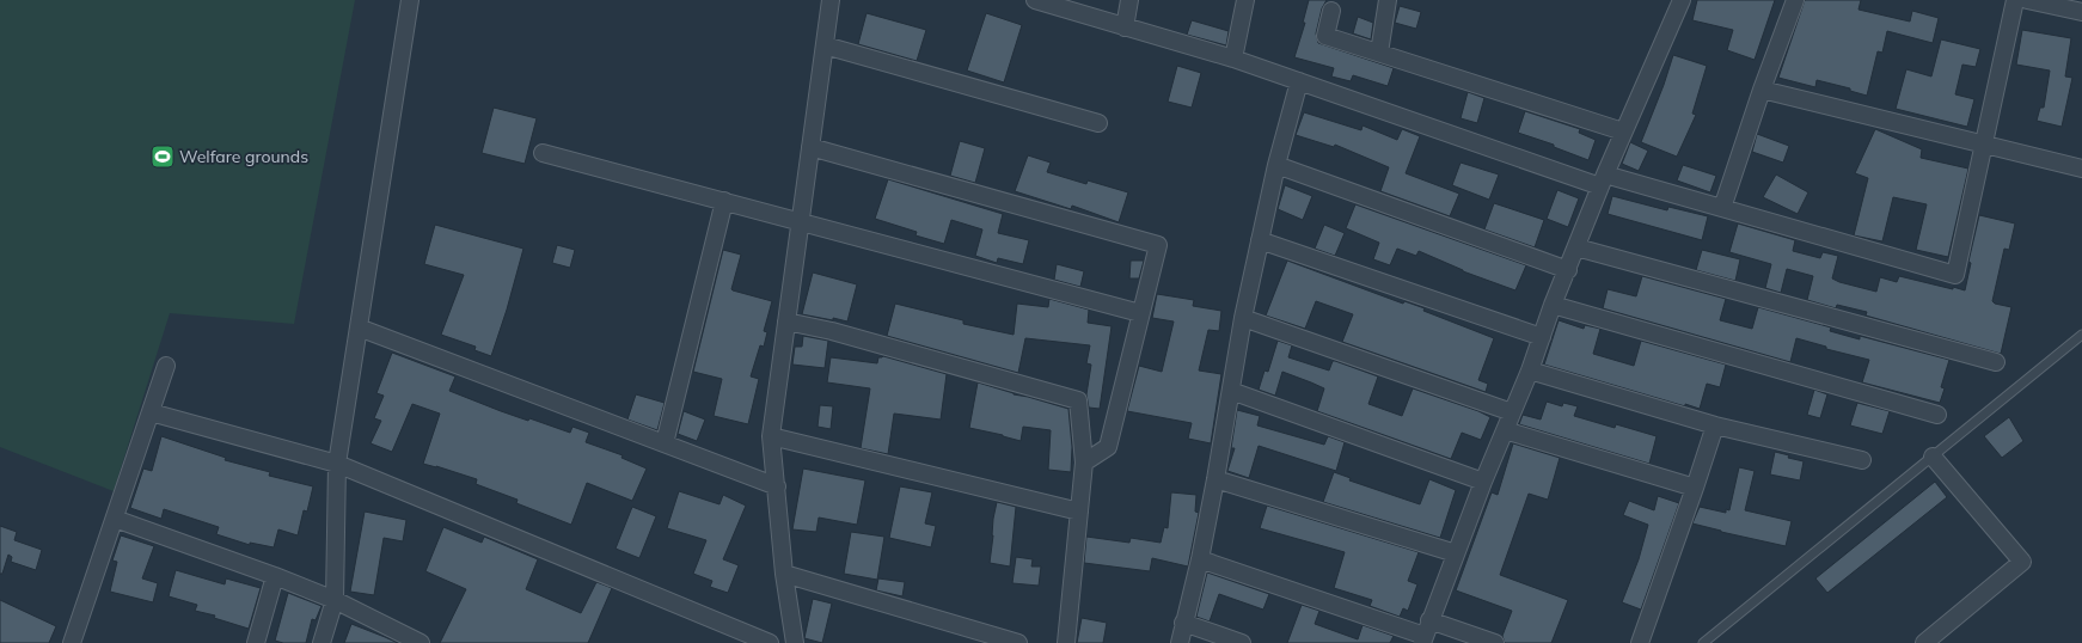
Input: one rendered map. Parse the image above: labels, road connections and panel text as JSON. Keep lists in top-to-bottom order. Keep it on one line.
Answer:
{"places":{"sports":["Welfare grounds"]}}
